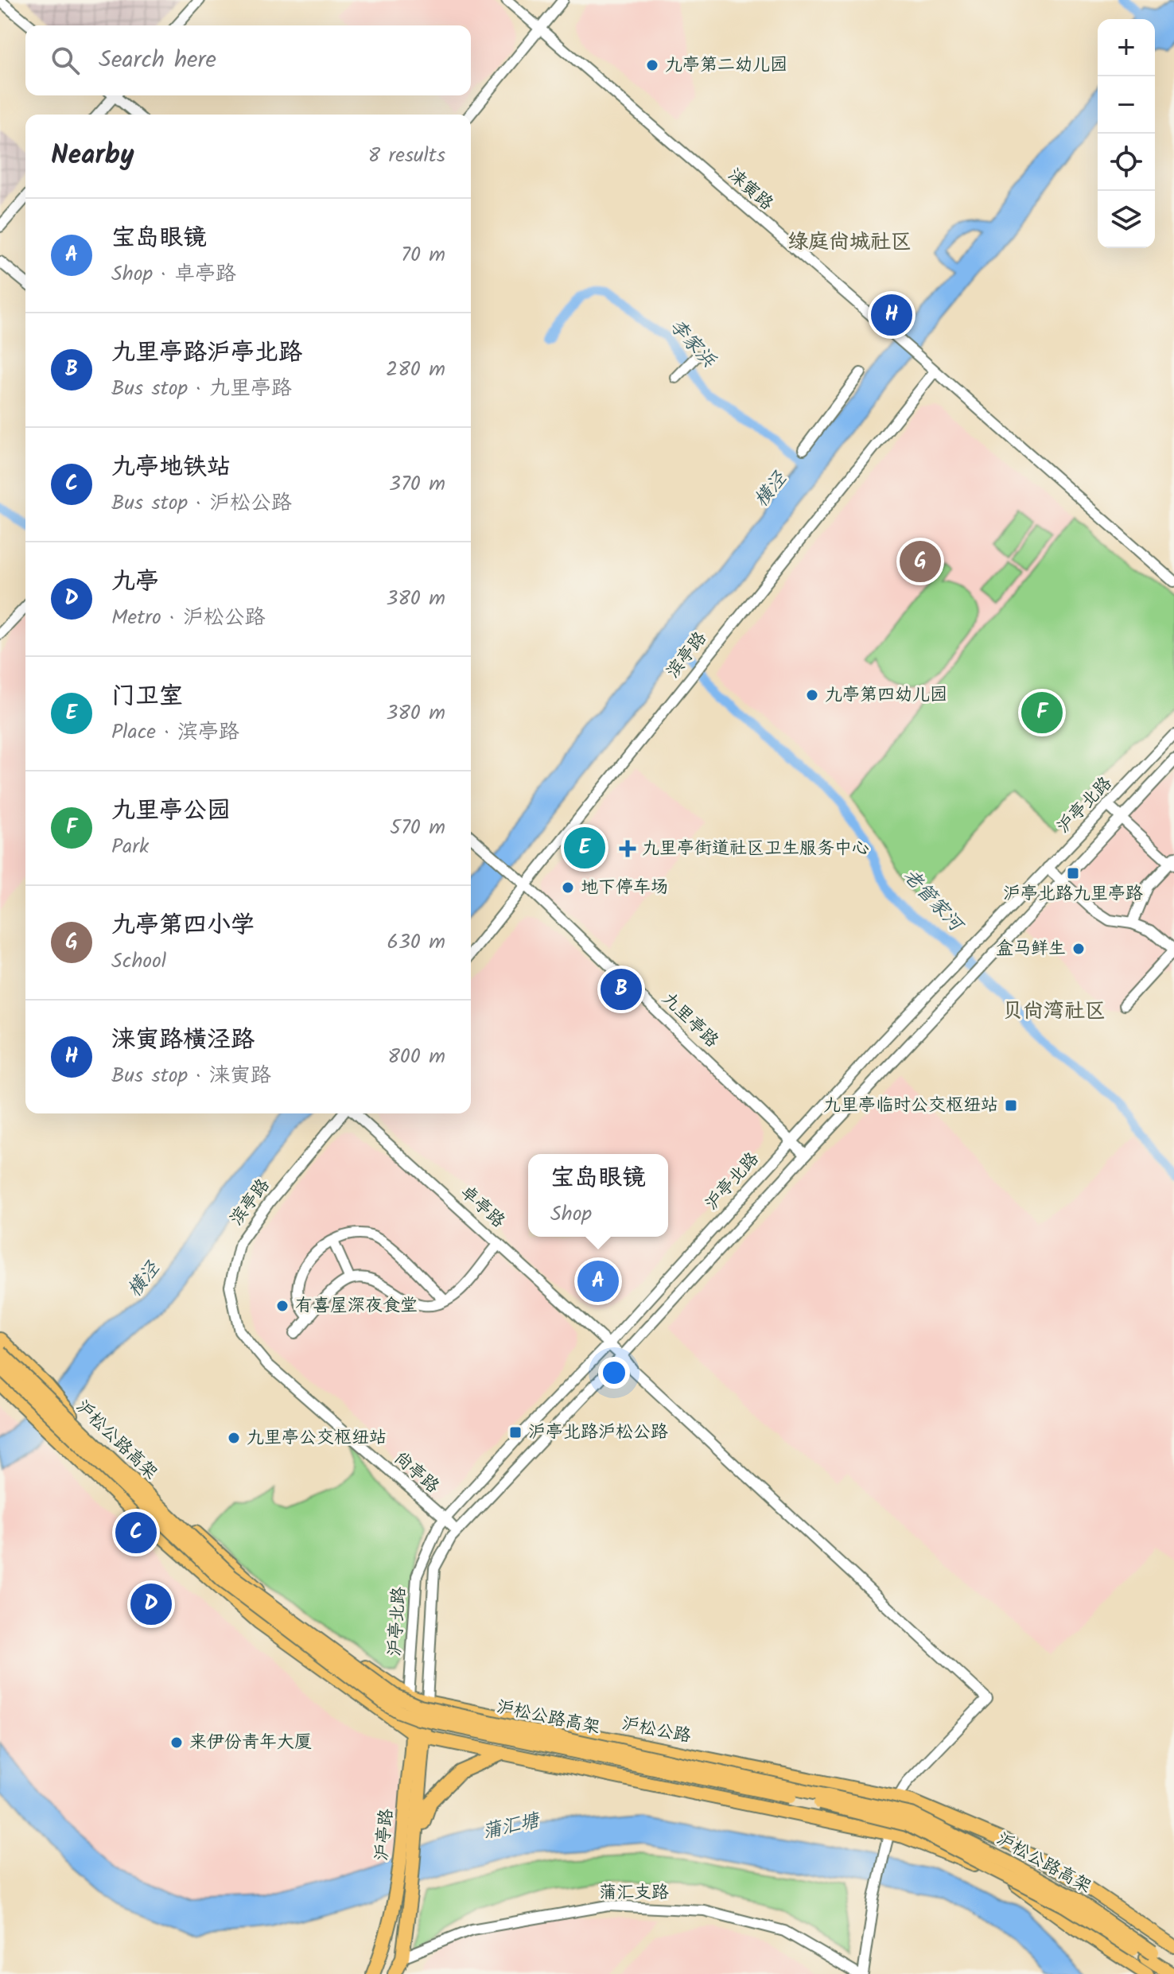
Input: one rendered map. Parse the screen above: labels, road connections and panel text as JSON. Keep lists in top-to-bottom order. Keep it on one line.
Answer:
{"streets":{"main road":["沪松公路高架","沪松公路","沪亭路"],"street":["涞寅路","滨亭路","沪亭北路","九里亭路","卓亭路","尚亭路","蒲汇支路"]},"crossings":[["涞寅路","滨亭路"],["滨亭路","九里亭路"],["滨亭路","尚亭路"],["沪亭北路","九里亭路"],["沪亭北路","卓亭路"],["沪亭北路","尚亭路"],["沪亭北路","沪松公路"],["沪亭北路","沪亭路"],["卓亭路","沪松公路"],["沪松公路","沪亭路"],["沪亭路","蒲汇支路"]],"districts":["绿庭尚城社区","贝尚湾社区"],"water":["李家浜","横泾","老管家河","蒲汇塘"],"places":{"other":["九亭第二幼儿园","九亭第四幼儿园","地下停车场","盒马鲜生","有喜屋深夜食堂","九里亭公交枢纽站","来伊份青年大厦"],"health":["九里亭街道社区卫生服务中心"],"transit":["沪亭北路九里亭路","九里亭临时公交枢纽站","沪亭北路沪松公路"]},"page":{"map_buttons":["+","−"],"search":"Search here","heading":["Nearby","8 results"],"list":[{"mark":"A","name":"宝岛眼镜","note":"Shop · 卓亭路","value":"70 m"},{"mark":"B","name":"九里亭路沪亭北路","note":"Bus stop · 九里亭路","value":"280 m"},{"mark":"C","name":"九亭地铁站","note":"Bus stop · 沪松公路","value":"370 m"},{"mark":"D","name":"九亭","note":"Metro · 沪松公路","value":"380 m"},{"mark":"E","name":"门卫室","note":"Place · 滨亭路","value":"380 m"},{"mark":"F","name":"九里亭公园","note":"Park","value":"570 m"},{"mark":"G","name":"九亭第四小学","note":"School","value":"630 m"},{"mark":"H","name":"涞寅路横泾路","note":"Bus stop · 涞寅路","value":"800 m"}],"pins":["H","G","F","E","B","A","C","D"],"popup":["宝岛眼镜","Shop"]}}
